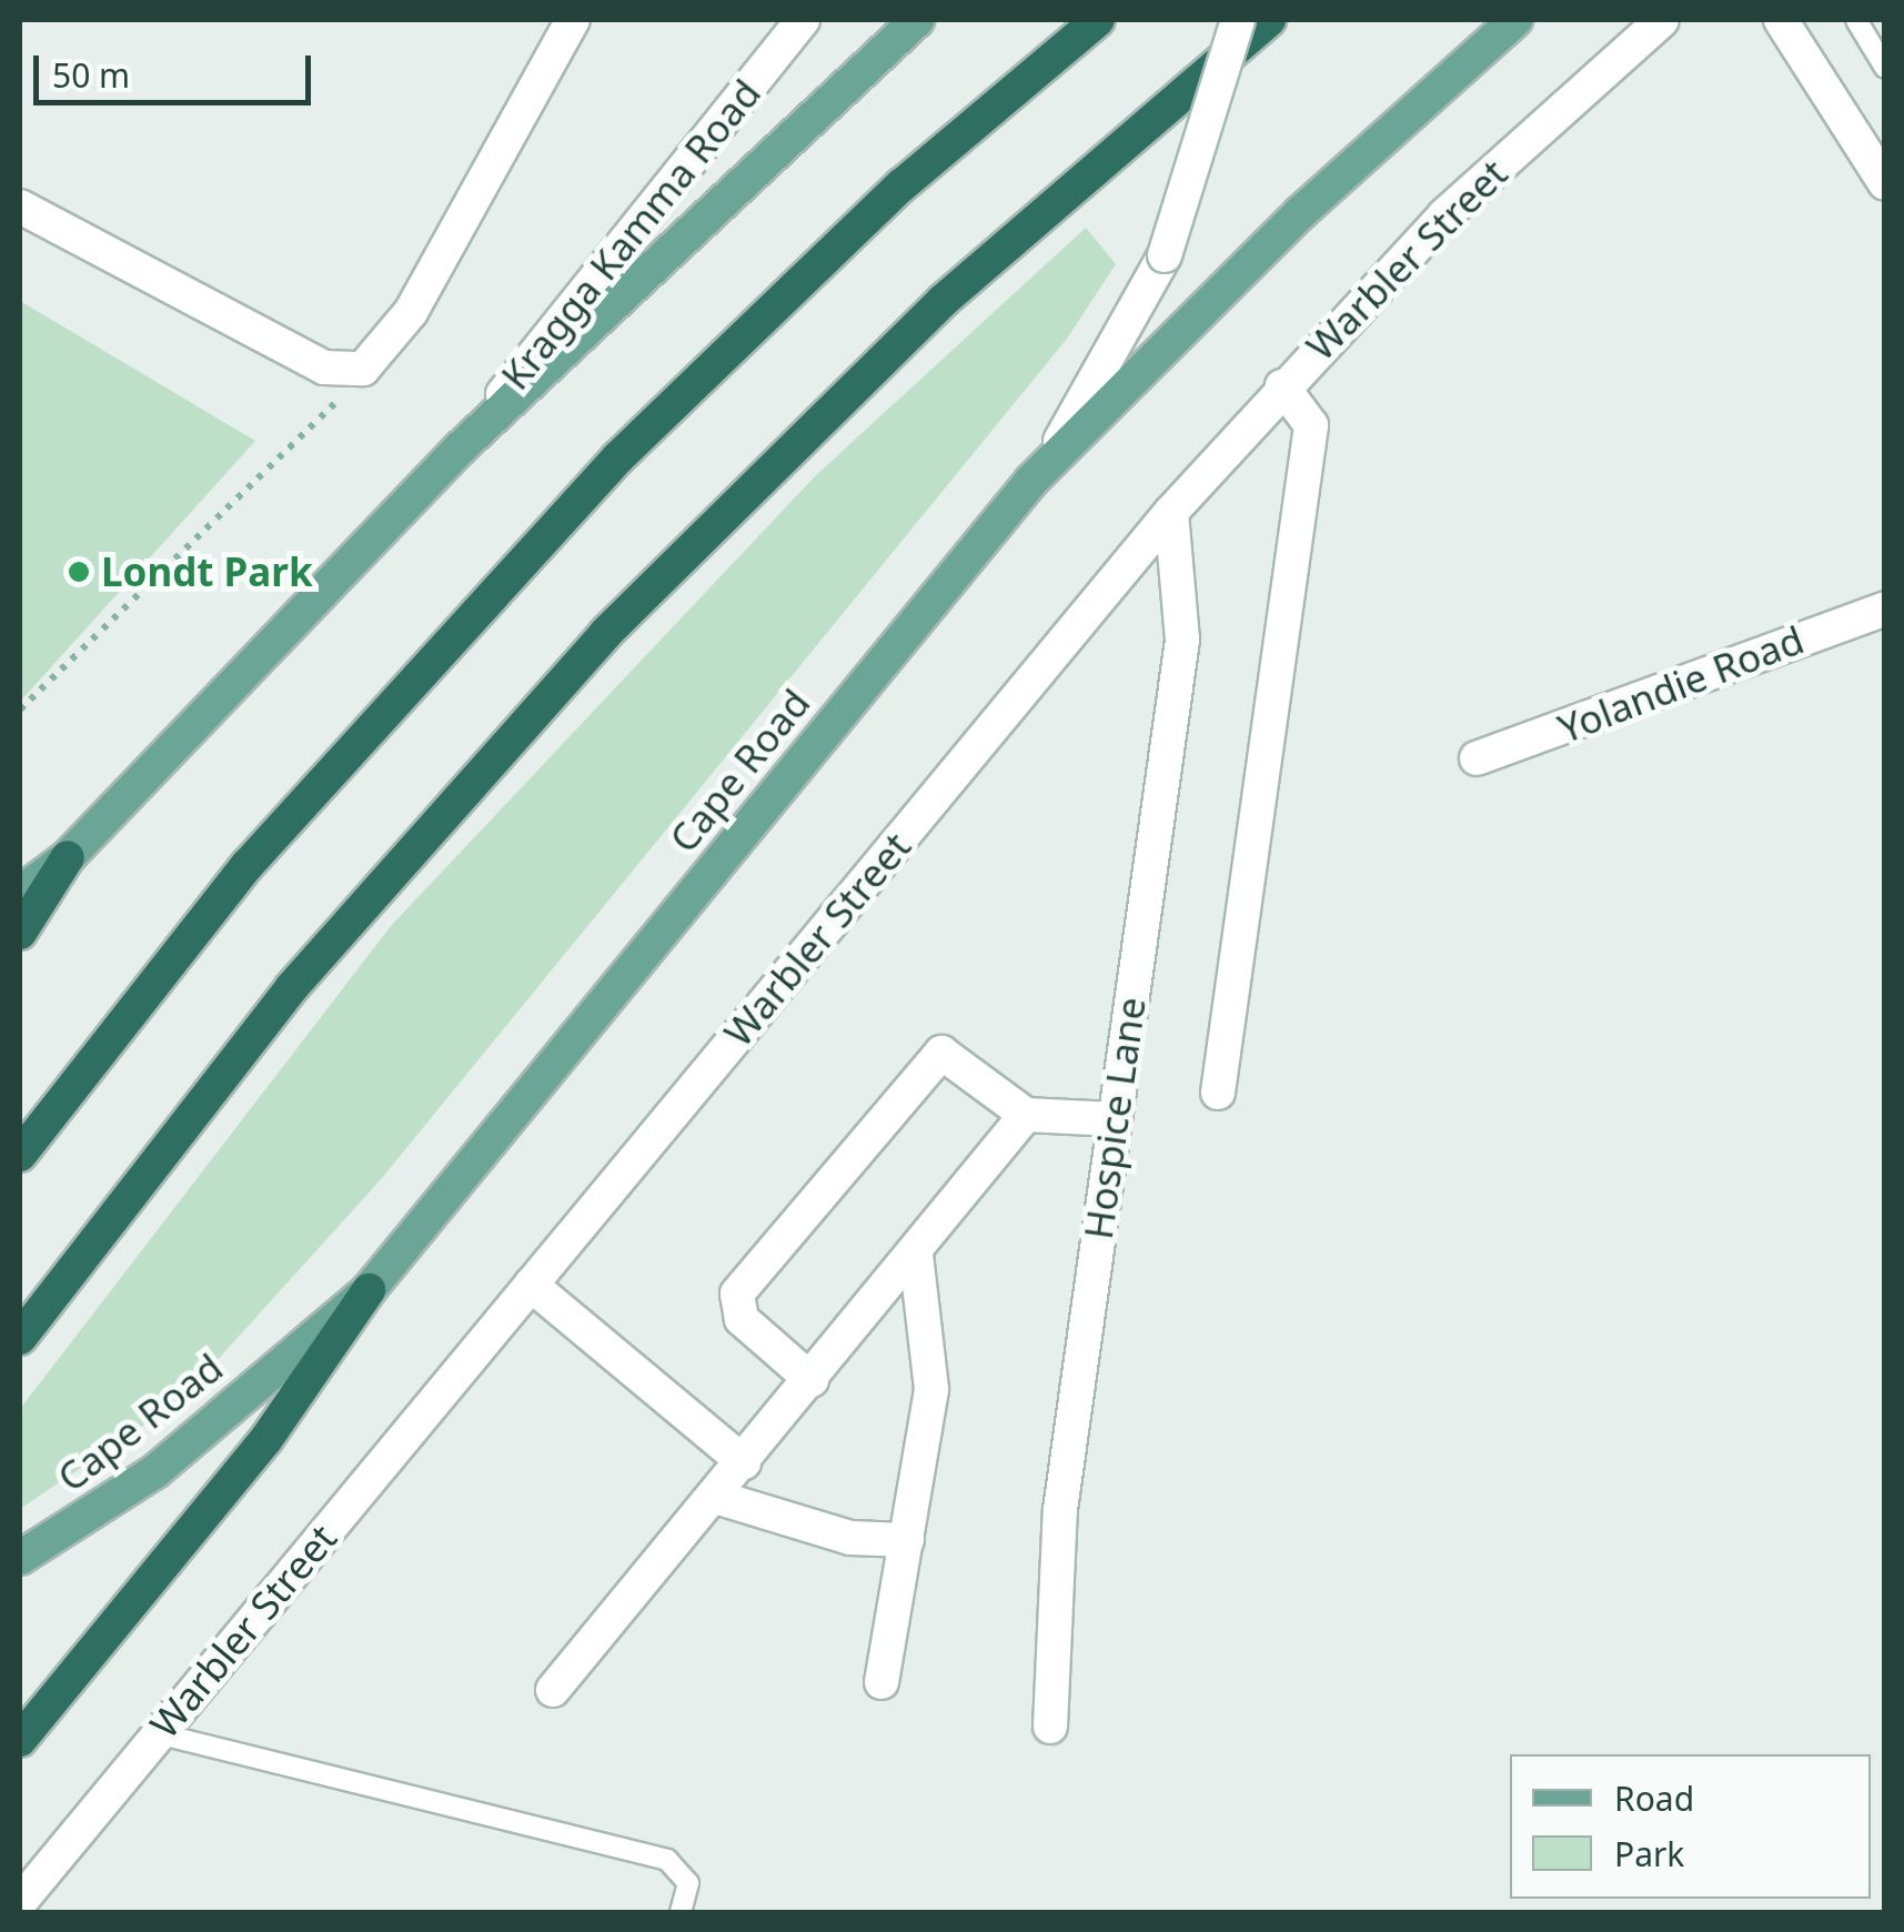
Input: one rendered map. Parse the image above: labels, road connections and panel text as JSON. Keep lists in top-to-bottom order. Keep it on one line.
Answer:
{"streets":{"main road":["Cape Road"],"street":["Kragga Kamma Road","Warbler Street","Yolandie Road","Hospice Lane"]},"crossings":[["Warbler Street","Hospice Lane"]],"places":["Londt Park"],"legend":["Road","Park"],"scale_bar":"50 m"}
